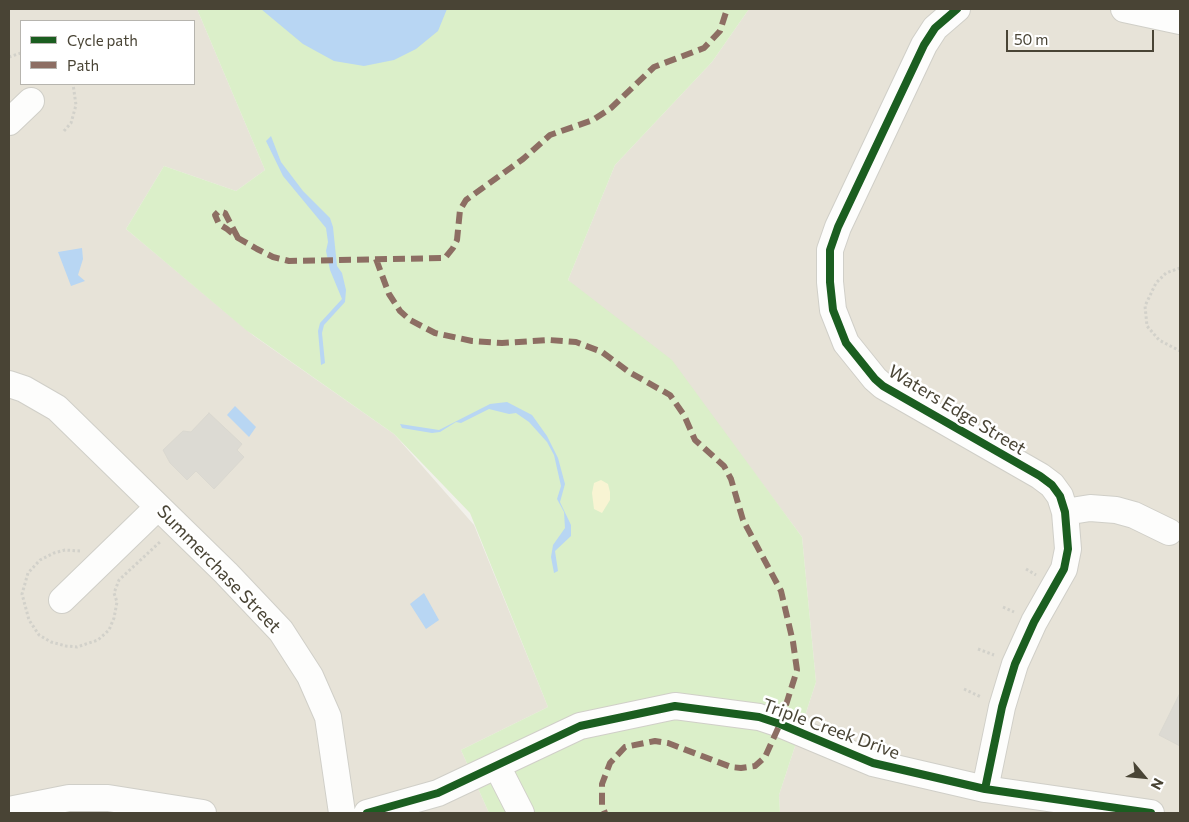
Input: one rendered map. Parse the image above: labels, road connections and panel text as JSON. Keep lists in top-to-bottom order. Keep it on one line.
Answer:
{"streets":{"street":["Waters Edge Street","Summerchase Street","Triple Creek Drive"]},"crossings":[["Waters Edge Street","Triple Creek Drive"]],"legend":["Cycle path","Path"],"scale_bar":"50 m","north":"bottom right"}
